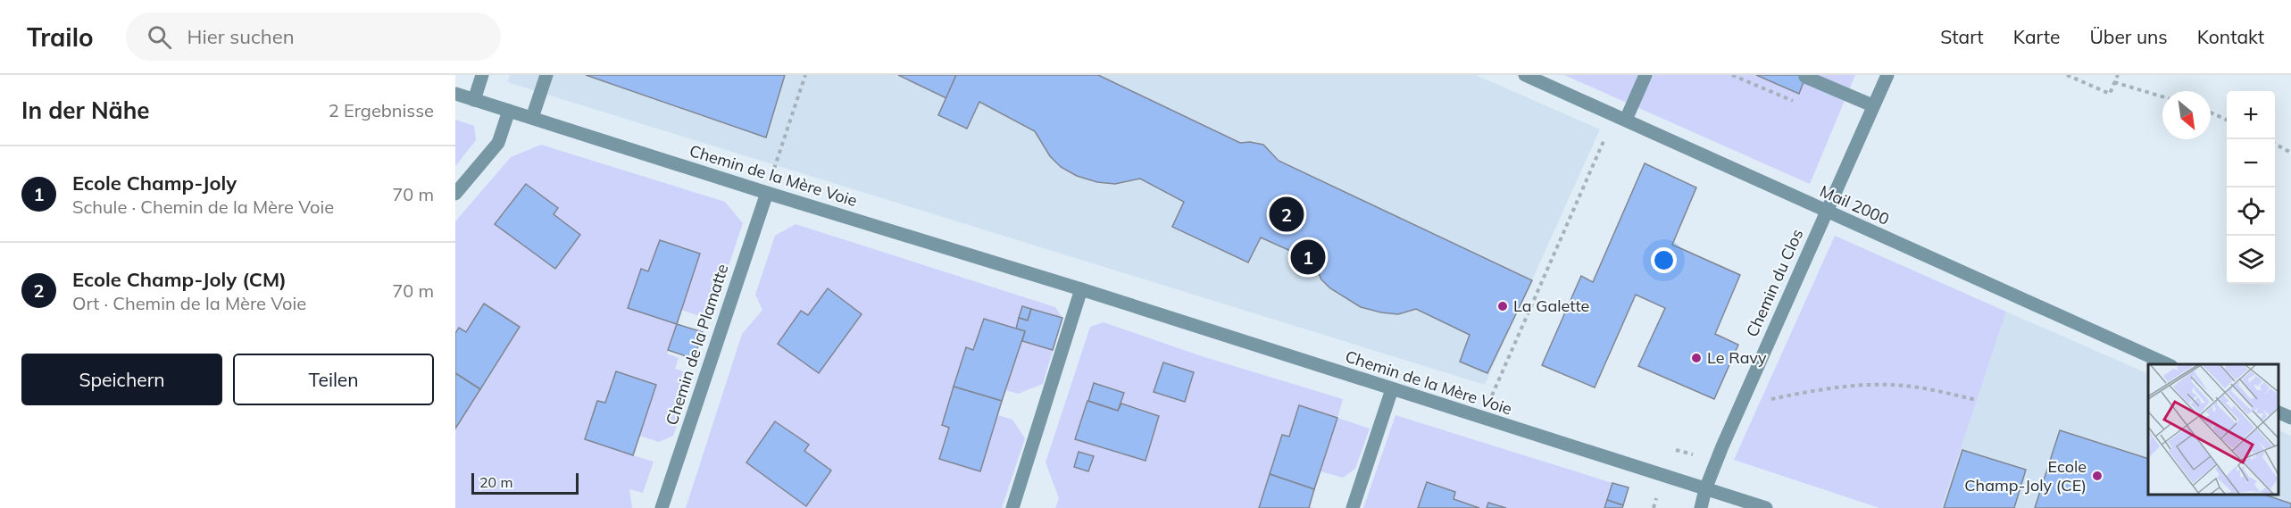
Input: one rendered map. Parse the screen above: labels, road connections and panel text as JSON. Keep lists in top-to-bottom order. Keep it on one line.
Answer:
{"streets":{"street":["Chemin de la Mère Voie","Mail 2000","Chemin du Clos","Chemin de la Plamatte"]},"crossings":[["Chemin de la Mère Voie","Chemin du Clos"],["Chemin de la Mère Voie","Chemin de la Plamatte"],["Mail 2000","Chemin du Clos"]],"places":["La Galette","Le Ravy","Ecole Champ-Joly (CE)"],"scale_bar":"20 m","north":"bottom right","page":{"header":"Trailo","search":"Hier suchen","nav":["Start","Karte","Über uns","Kontakt"],"heading":["In der Nähe","2 Ergebnisse"],"map_buttons":["+","−"],"list":[{"mark":"1","name":"Ecole Champ-Joly","note":"Schule · Chemin de la Mère Voie","value":"70 m"},{"mark":"2","name":"Ecole Champ-Joly (CM)","note":"Ort · Chemin de la Mère Voie","value":"70 m"}],"pins":["2","1"],"buttons":["Speichern","Teilen"],"scale":"20 m"}}
